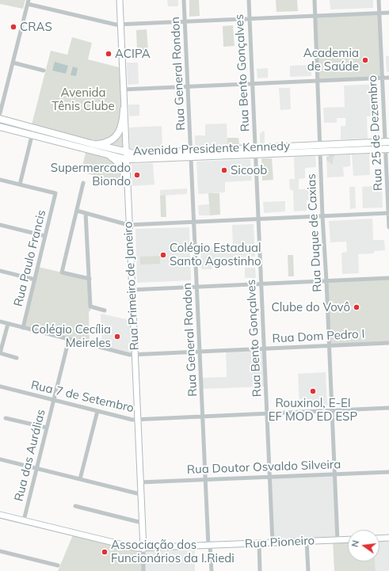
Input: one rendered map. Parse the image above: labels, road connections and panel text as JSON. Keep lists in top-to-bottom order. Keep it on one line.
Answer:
{"streets":{"main road":["Avenida Presidente Kennedy"],"street":["Rua Bento Gonçalves","Rua General Rondon","Rua 25 de Dezembro","Rua Duque de Caxias","Rua Paulo Francis","Rua Primeiro de Janeiro","Rua Dom Pedro I","Rua 7 de Setembro","Rua das Aurálias","Rua Doutor Osvaldo Silveira","Rua Pioneiro"]},"crossings":[["Rua Bento Gonçalves","Avenida Presidente Kennedy"],["Rua Bento Gonçalves","Rua Dom Pedro I"],["Rua Bento Gonçalves","Rua 7 de Setembro"],["Rua Bento Gonçalves","Rua Doutor Osvaldo Silveira"],["Rua Bento Gonçalves","Rua Pioneiro"],["Rua General Rondon","Avenida Presidente Kennedy"],["Rua General Rondon","Rua Dom Pedro I"],["Rua General Rondon","Rua 7 de Setembro"],["Rua General Rondon","Rua Doutor Osvaldo Silveira"],["Rua General Rondon","Rua Pioneiro"],["Rua 25 de Dezembro","Avenida Presidente Kennedy"],["Avenida Presidente Kennedy","Rua Duque de Caxias"],["Avenida Presidente Kennedy","Rua Primeiro de Janeiro"],["Rua Duque de Caxias","Rua Dom Pedro I"],["Rua Duque de Caxias","Rua 7 de Setembro"],["Rua Duque de Caxias","Rua Doutor Osvaldo Silveira"],["Rua Duque de Caxias","Rua Pioneiro"],["Rua Paulo Francis","Rua Dom Pedro I"],["Rua Primeiro de Janeiro","Rua Dom Pedro I"],["Rua Primeiro de Janeiro","Rua 7 de Setembro"],["Rua Primeiro de Janeiro","Rua Doutor Osvaldo Silveira"],["Rua Primeiro de Janeiro","Rua Pioneiro"],["Rua Dom Pedro I","Rua das Aurálias"],["Rua 7 de Setembro","Rua das Aurálias"],["Rua das Aurálias","Rua Pioneiro"]],"parks":["Avenida Tênis Clube"],"places":["CRAS","ACIPA","Academia de Saúde","Sicoob","Supermercado Biondo","Colégio Estadual Santo Agostinho","Clube do Vovô","Colégio Cecília Meireles","Rouxinol, E-EI EF MOD ED ESP","Associação dos Funcionários da I.Riedi"],"north":"left"}
